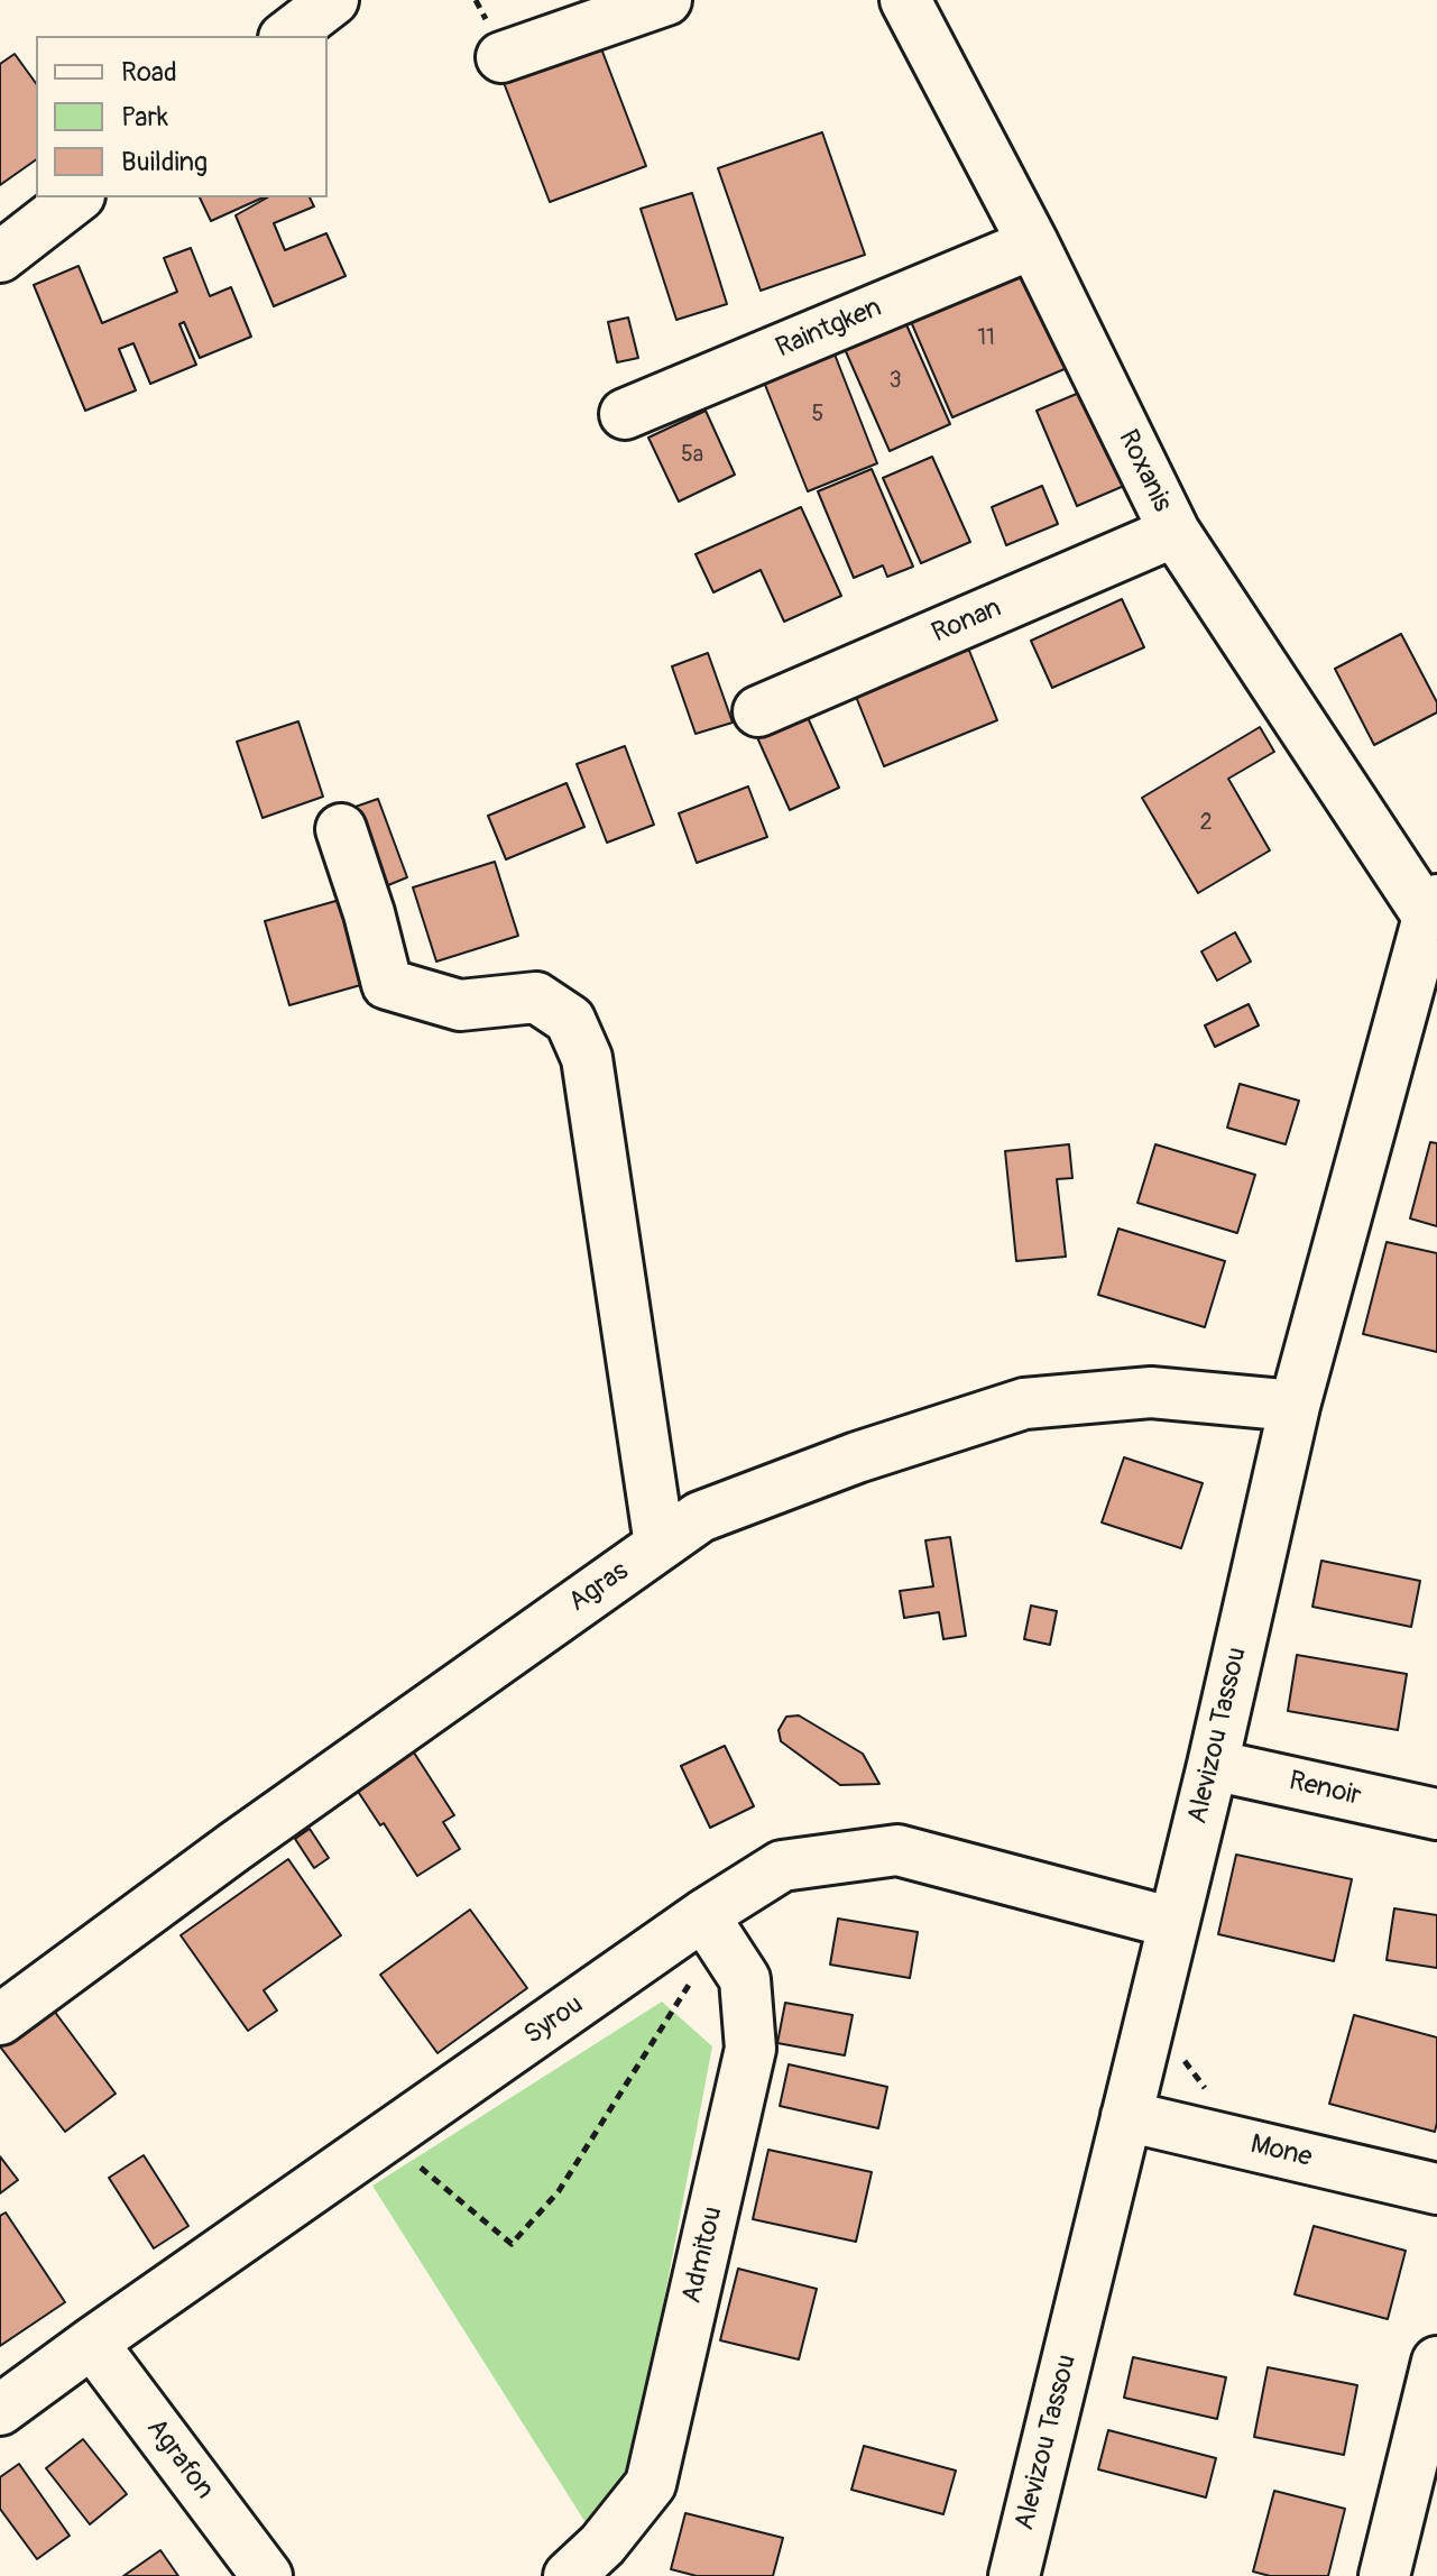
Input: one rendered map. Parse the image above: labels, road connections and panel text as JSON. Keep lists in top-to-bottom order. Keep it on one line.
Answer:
{"streets":{"street":["Raintgken","Roxanis","Ronan","Agras","Alevizou Tassou","Renoir","Syrou","Mone","Admitou","Agrafon"]},"crossings":[["Raintgken","Roxanis"],["Roxanis","Ronan"],["Roxanis","Alevizou Tassou"],["Agras","Alevizou Tassou"],["Alevizou Tassou","Renoir"],["Alevizou Tassou","Syrou"],["Alevizou Tassou","Mone"],["Syrou","Admitou"],["Syrou","Agrafon"]],"house_numbers":["11","3","5","5a","2"],"legend":["Road","Park","Building"]}
